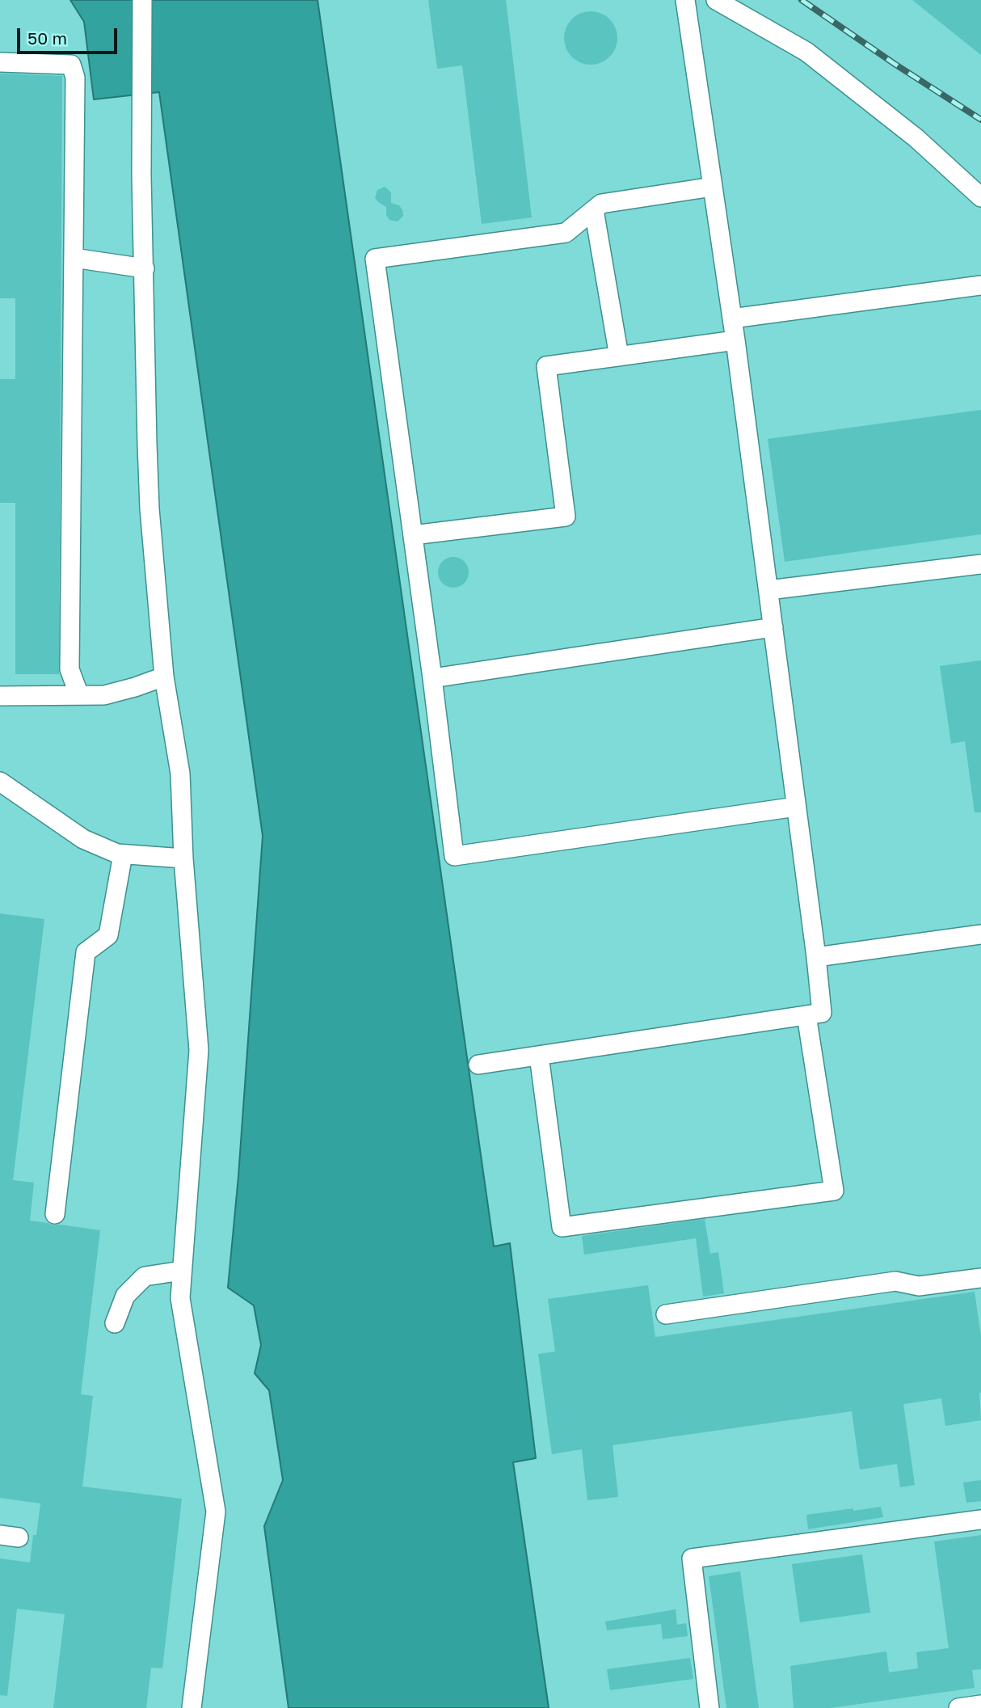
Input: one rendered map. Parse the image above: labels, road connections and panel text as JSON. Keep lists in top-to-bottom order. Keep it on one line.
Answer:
{"scale_bar":"50 m"}
